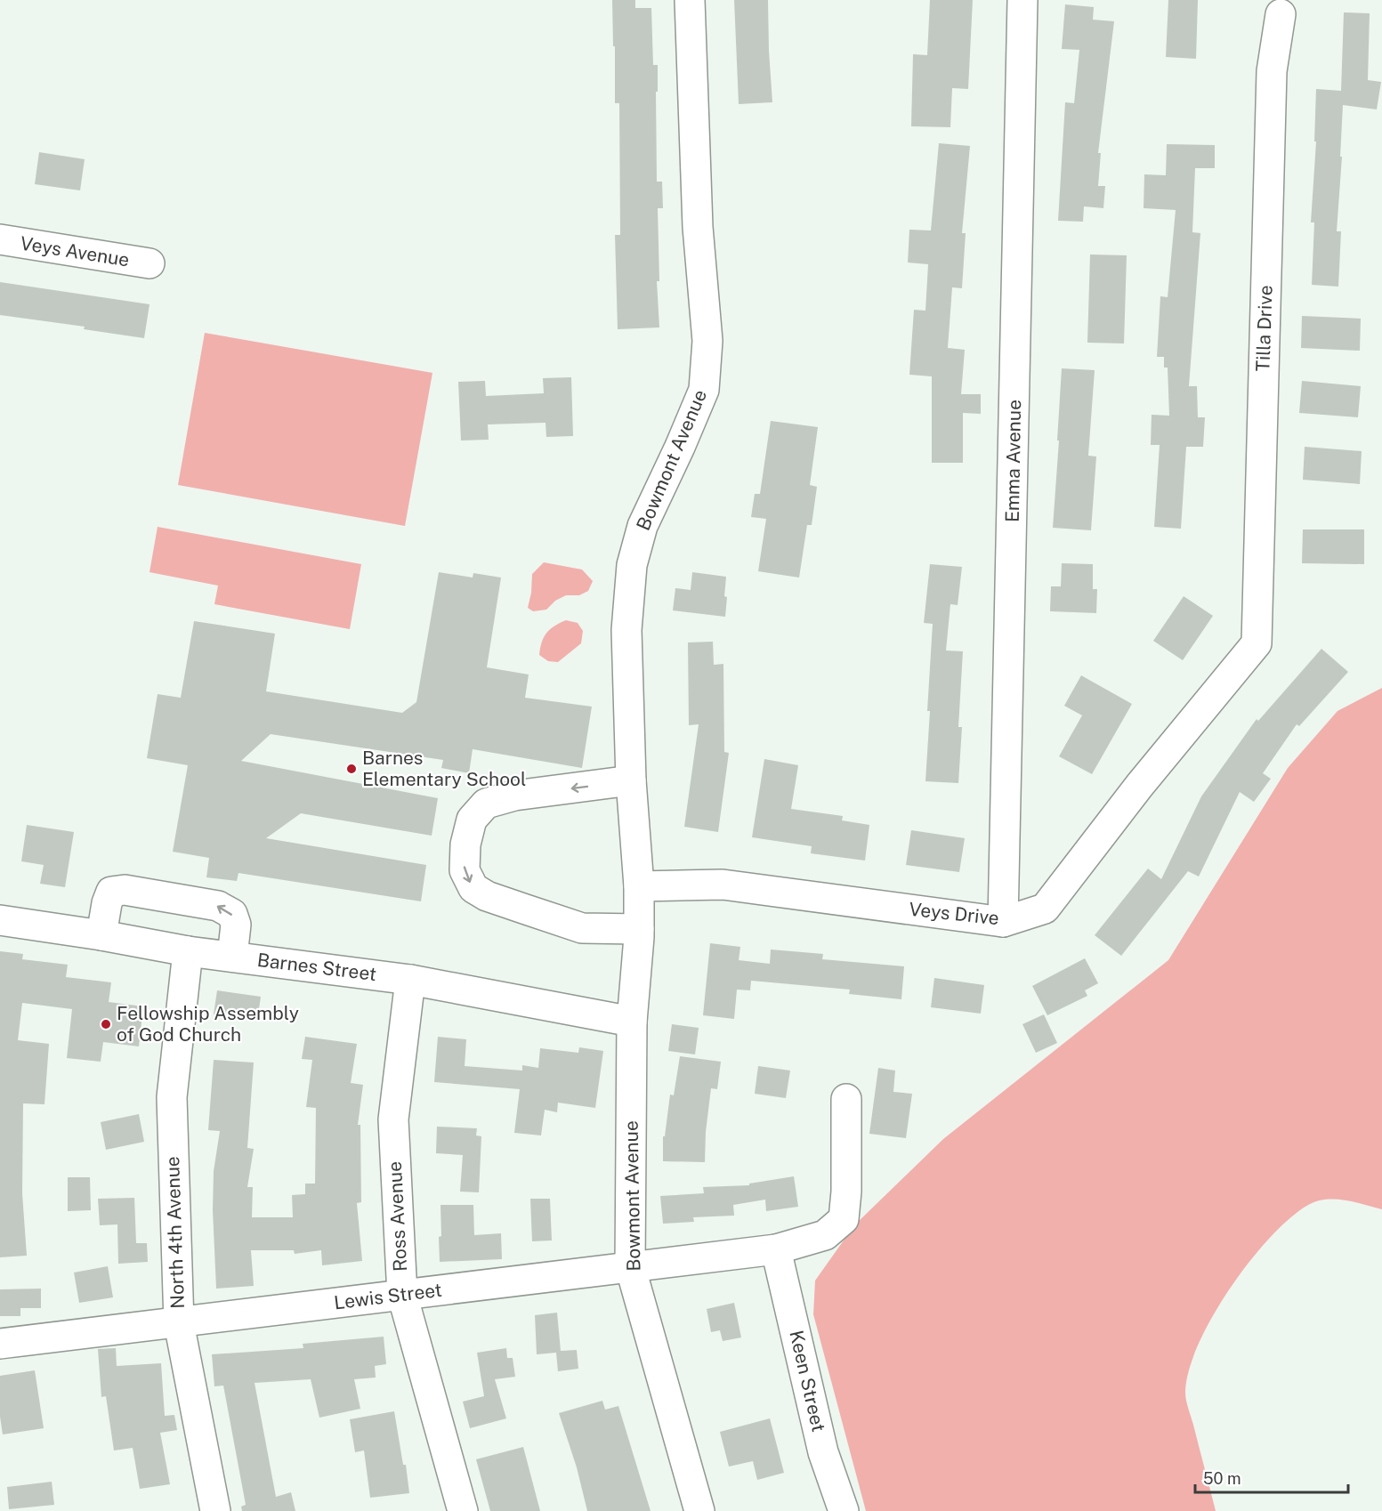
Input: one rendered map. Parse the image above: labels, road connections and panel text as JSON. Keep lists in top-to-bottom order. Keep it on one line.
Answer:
{"streets":{"street":["Veys Avenue","Tilla Drive","Bowmont Avenue","Emma Avenue","Veys Drive","Barnes Street","Ross Avenue","North 4th Avenue","Lewis Street","Keen Street"]},"crossings":[["Tilla Drive","Veys Drive"],["Bowmont Avenue","Veys Drive"],["Bowmont Avenue","Barnes Street"],["Bowmont Avenue","Lewis Street"],["Emma Avenue","Veys Drive"],["Barnes Street","Ross Avenue"],["Barnes Street","North 4th Avenue"],["Ross Avenue","Lewis Street"],["North 4th Avenue","Lewis Street"],["Lewis Street","Keen Street"]],"places":["Barnes Elementary School","Fellowship Assembly of God Church"],"scale_bar":"50 m"}
